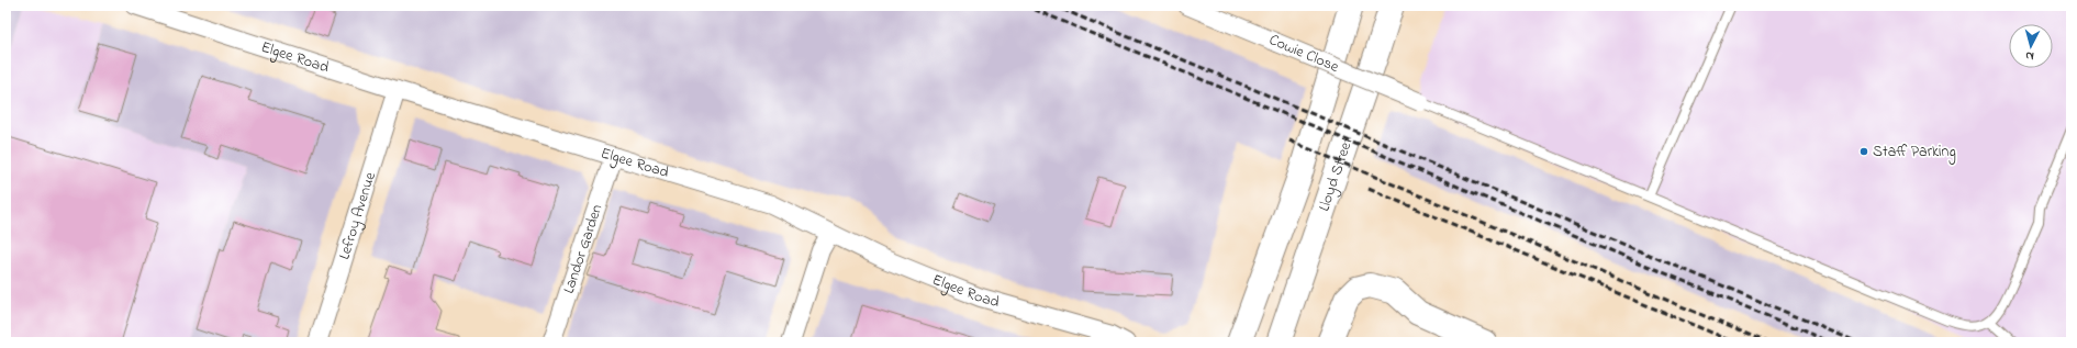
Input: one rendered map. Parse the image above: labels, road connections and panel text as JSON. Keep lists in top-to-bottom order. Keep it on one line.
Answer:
{"streets":{"main road":["Lloyd Street"],"street":["Cowie Close","Elgee Road","Lefroy Avenue","Landor Garden"]},"crossings":[["Elgee Road","Lefroy Avenue"],["Elgee Road","Landor Garden"]],"places":["Staff Parking"],"north":"bottom"}
